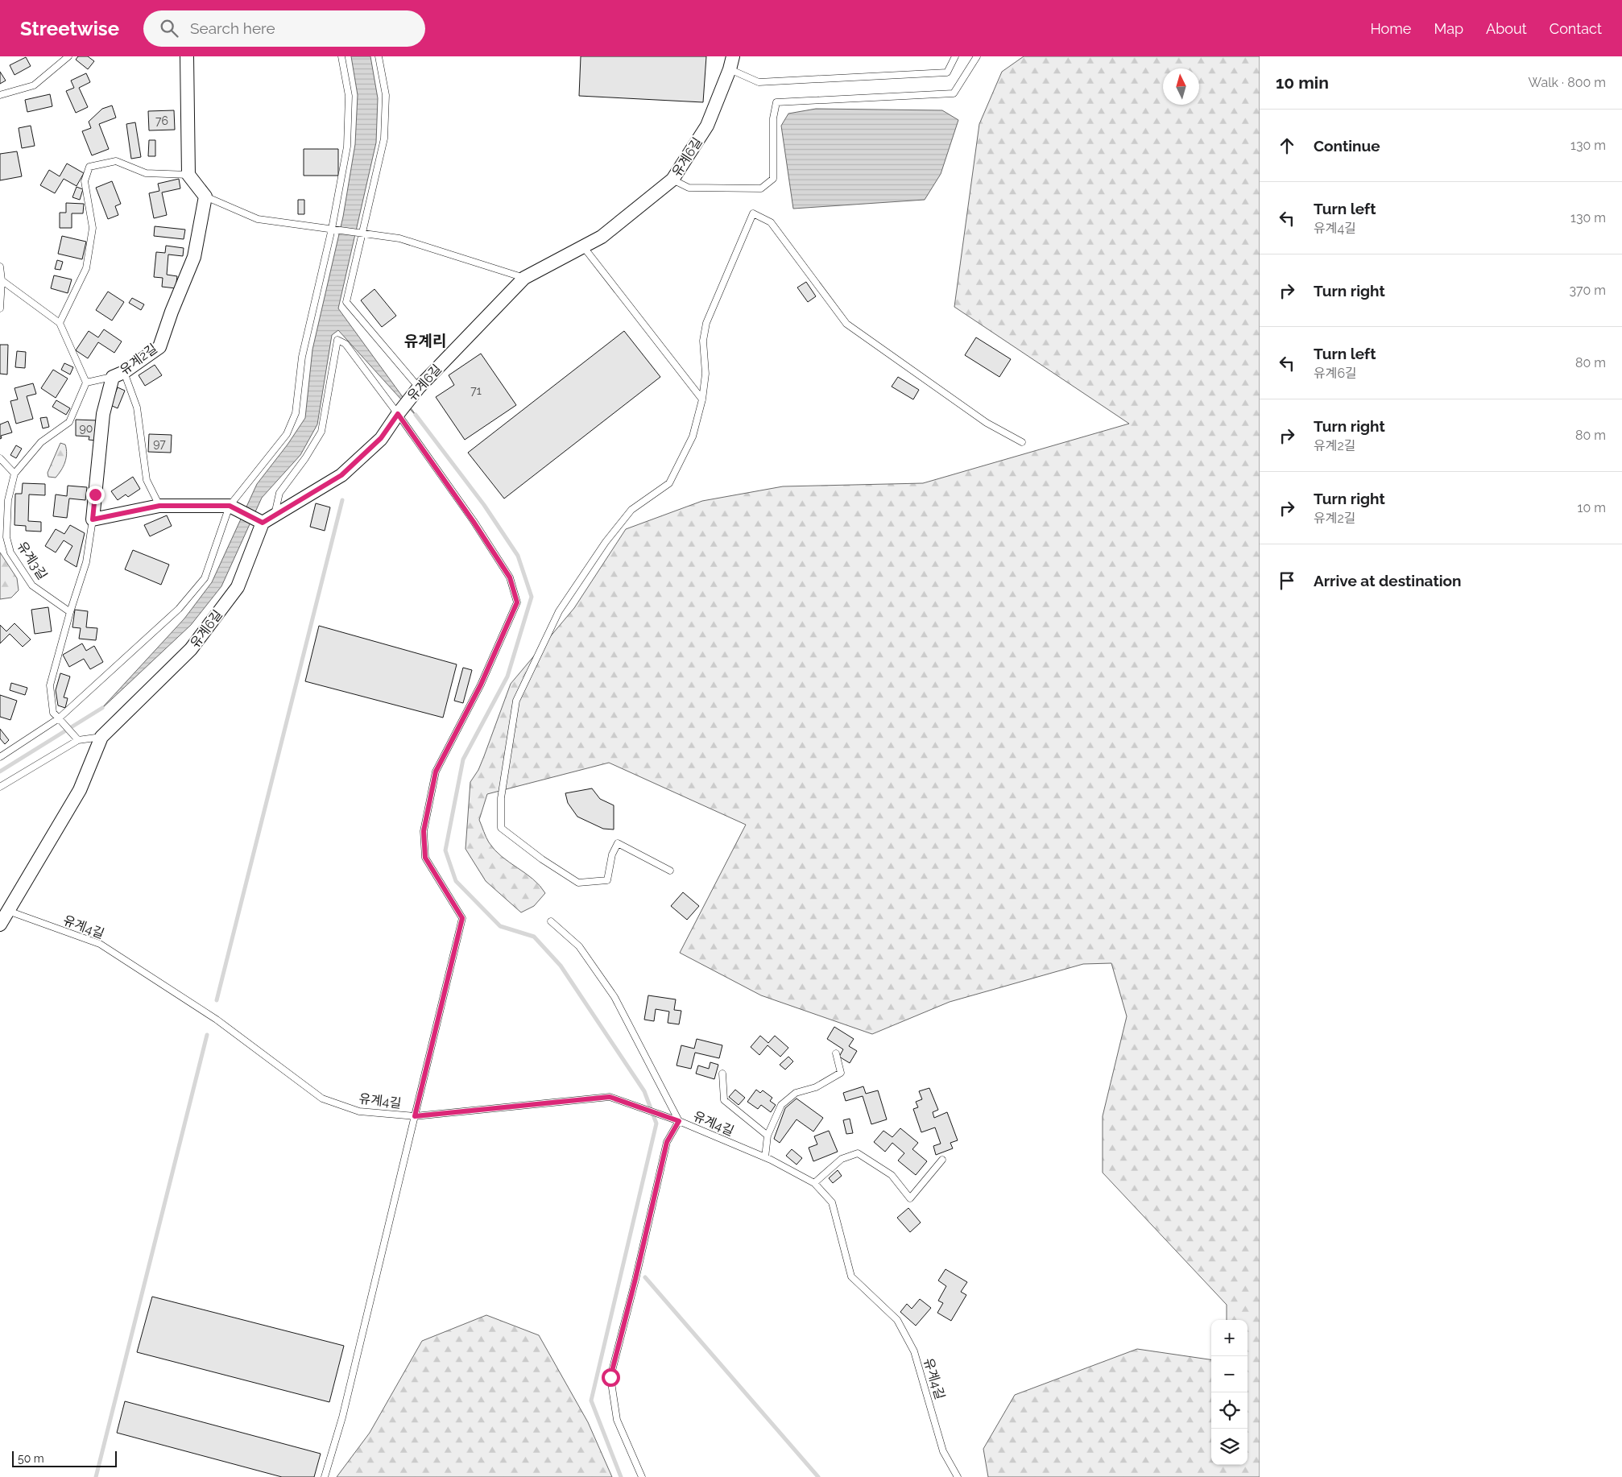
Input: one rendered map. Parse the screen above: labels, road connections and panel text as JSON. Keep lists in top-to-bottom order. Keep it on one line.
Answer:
{"streets":{"street":["유계6길","유계2길"],"lane":["유계3길","유계4길"]},"crossings":[["유계6길","유계4길"]],"districts":["유계리"],"house_numbers":["76","71","90","97"],"scale_bar":"50 m","north":"top","page":{"header":"Streetwise","search":"Search here","nav":["Home","Map","About","Contact"],"heading":["10 min","Walk · 800 m"],"list":[["Continue","130 m"],["Turn left","유계4길","130 m"],["Turn right","370 m"],["Turn left","유계6길","80 m"],["Turn right","유계2길","80 m"],["Turn right","유계2길","10 m"],"Arrive at destination"],"map_buttons":["+","−"],"scale":"50 m"}}
